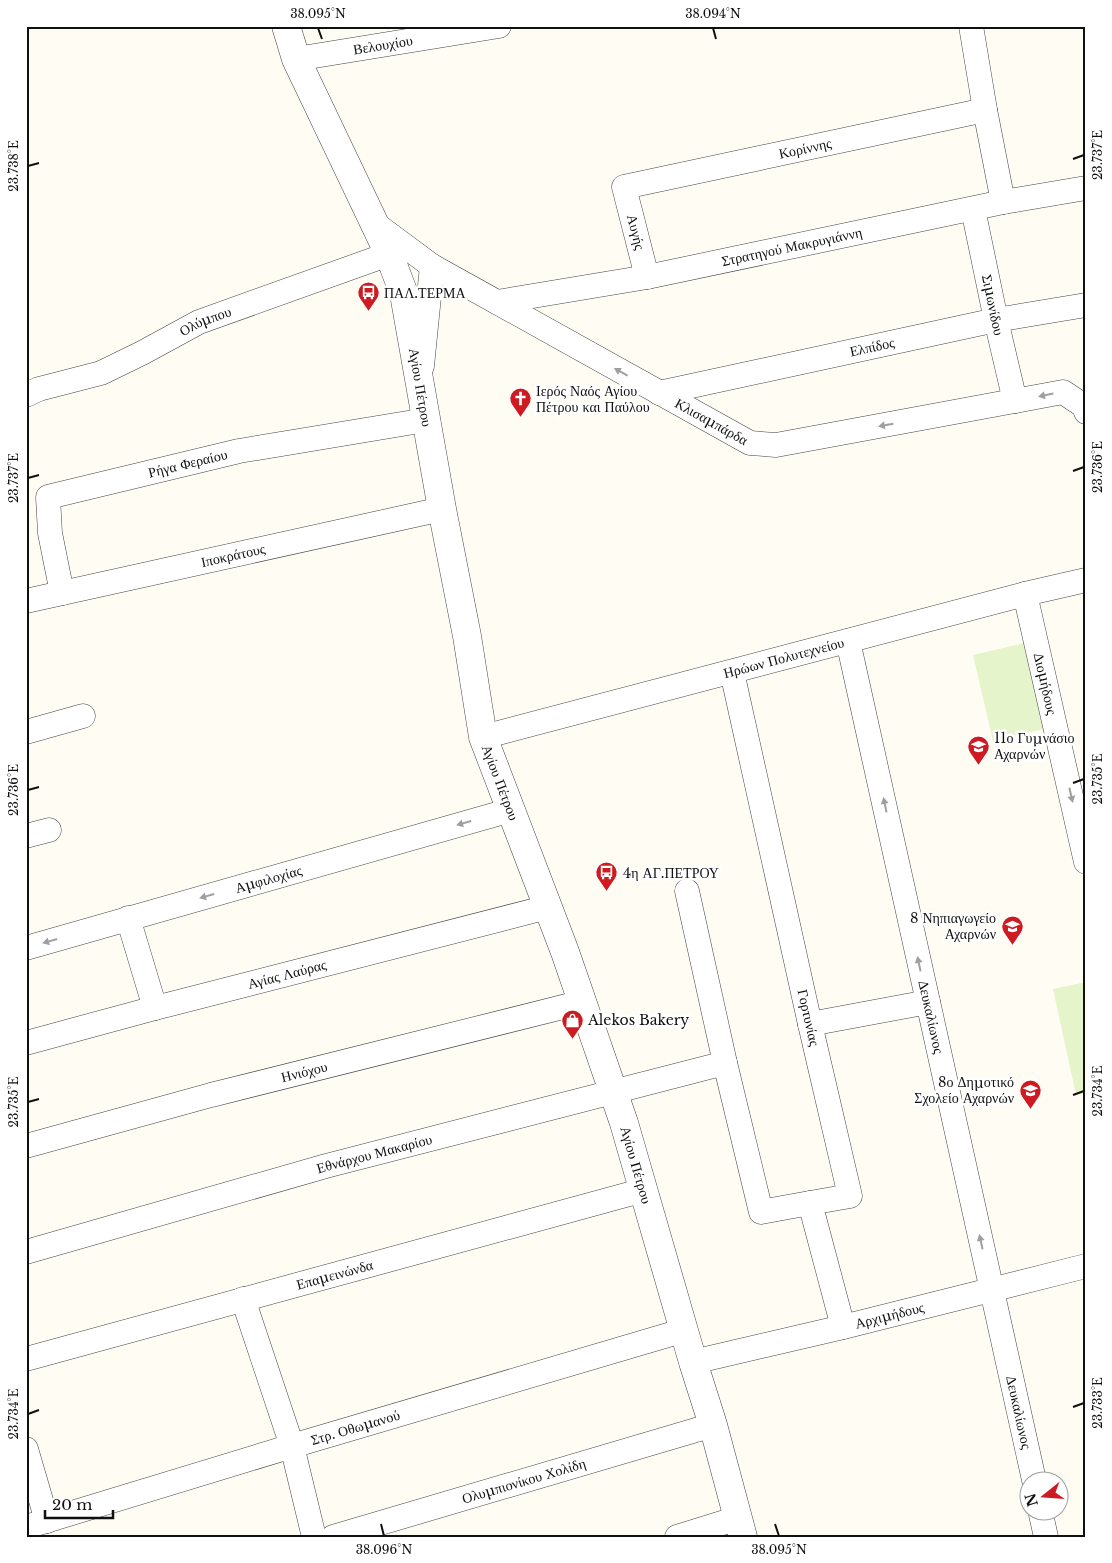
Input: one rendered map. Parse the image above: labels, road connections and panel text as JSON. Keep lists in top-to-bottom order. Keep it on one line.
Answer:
{"streets":{"street":["Βελουχίου","Κορίννης","Αυγής","Στρατηγού Μακρυγιάννη","Σιμωνίδου","Ολύμπου","Ελπίδος","Αγίου Πέτρου","Κλισαμπάρδα","Ρήγα Φεραίου","Ιποκράτους","Ηρώων Πολυτεχνείου","Διομήδους","Αμφιλοχίας","Αγίας Λαύρας","Γορτυνίας","Δευκαλίωνος","Ηνιόχου","Εθνάρχου Μακαρίου","Επαμεινώνδα","Αρχιμήδους","Στρ. Οθωμανού","Ολυμπιονίκου Χολίδη"]},"crossings":[["Βελουχίου","Αγίου Πέτρου"],["Κορίννης","Αυγής"],["Αυγής","Στρατηγού Μακρυγιάννη"],["Στρατηγού Μακρυγιάννη","Σιμωνίδου"],["Στρατηγού Μακρυγιάννη","Κλισαμπάρδα"],["Σιμωνίδου","Ελπίδος"],["Σιμωνίδου","Κλισαμπάρδα"],["Ολύμπου","Αγίου Πέτρου"],["Ελπίδος","Κλισαμπάρδα"],["Αγίου Πέτρου","Κλισαμπάρδα"],["Αγίου Πέτρου","Ρήγα Φεραίου"],["Αγίου Πέτρου","Ιποκράτους"],["Αγίου Πέτρου","Ηρώων Πολυτεχνείου"],["Αγίου Πέτρου","Αμφιλοχίας"],["Αγίου Πέτρου","Αγίας Λαύρας"],["Αγίου Πέτρου","Ηνιόχου"],["Αγίου Πέτρου","Εθνάρχου Μακαρίου"],["Αγίου Πέτρου","Επαμεινώνδα"],["Αγίου Πέτρου","Αρχιμήδους"],["Αγίου Πέτρου","Στρ. Οθωμανού"],["Αγίου Πέτρου","Ολυμπιονίκου Χολίδη"],["Ρήγα Φεραίου","Ιποκράτους"],["Ηρώων Πολυτεχνείου","Διομήδους"],["Ηρώων Πολυτεχνείου","Γορτυνίας"],["Ηρώων Πολυτεχνείου","Δευκαλίωνος"],["Δευκαλίωνος","Αρχιμήδους"]],"one_way":["Κλισαμπάρδα","Διομήδους","Αμφιλοχίας"],"places":{"bus stop":["ΠΑΛ.ΤΕΡΜΑ","4η ΑΓ.ΠΕΤΡΟΥ"],"church":["Ιερός Ναός Αγίου Πέτρου και Παύλου"],"school or university":["11ο Γυμνάσιο Αχαρνών","8 Νηπιαγωγείο Αχαρνών","8ο Δημοτικό Σχολείο Αχαρνών"],"shop":["Alekos Bakery"]},"scale_bar":"20 m","north":"left","coordinates":["38.095°N","38.094°N","23.737°E","23.738°E","23.736°E","23.735°E","23.734°E","23.733°E","38.096°N"]}
